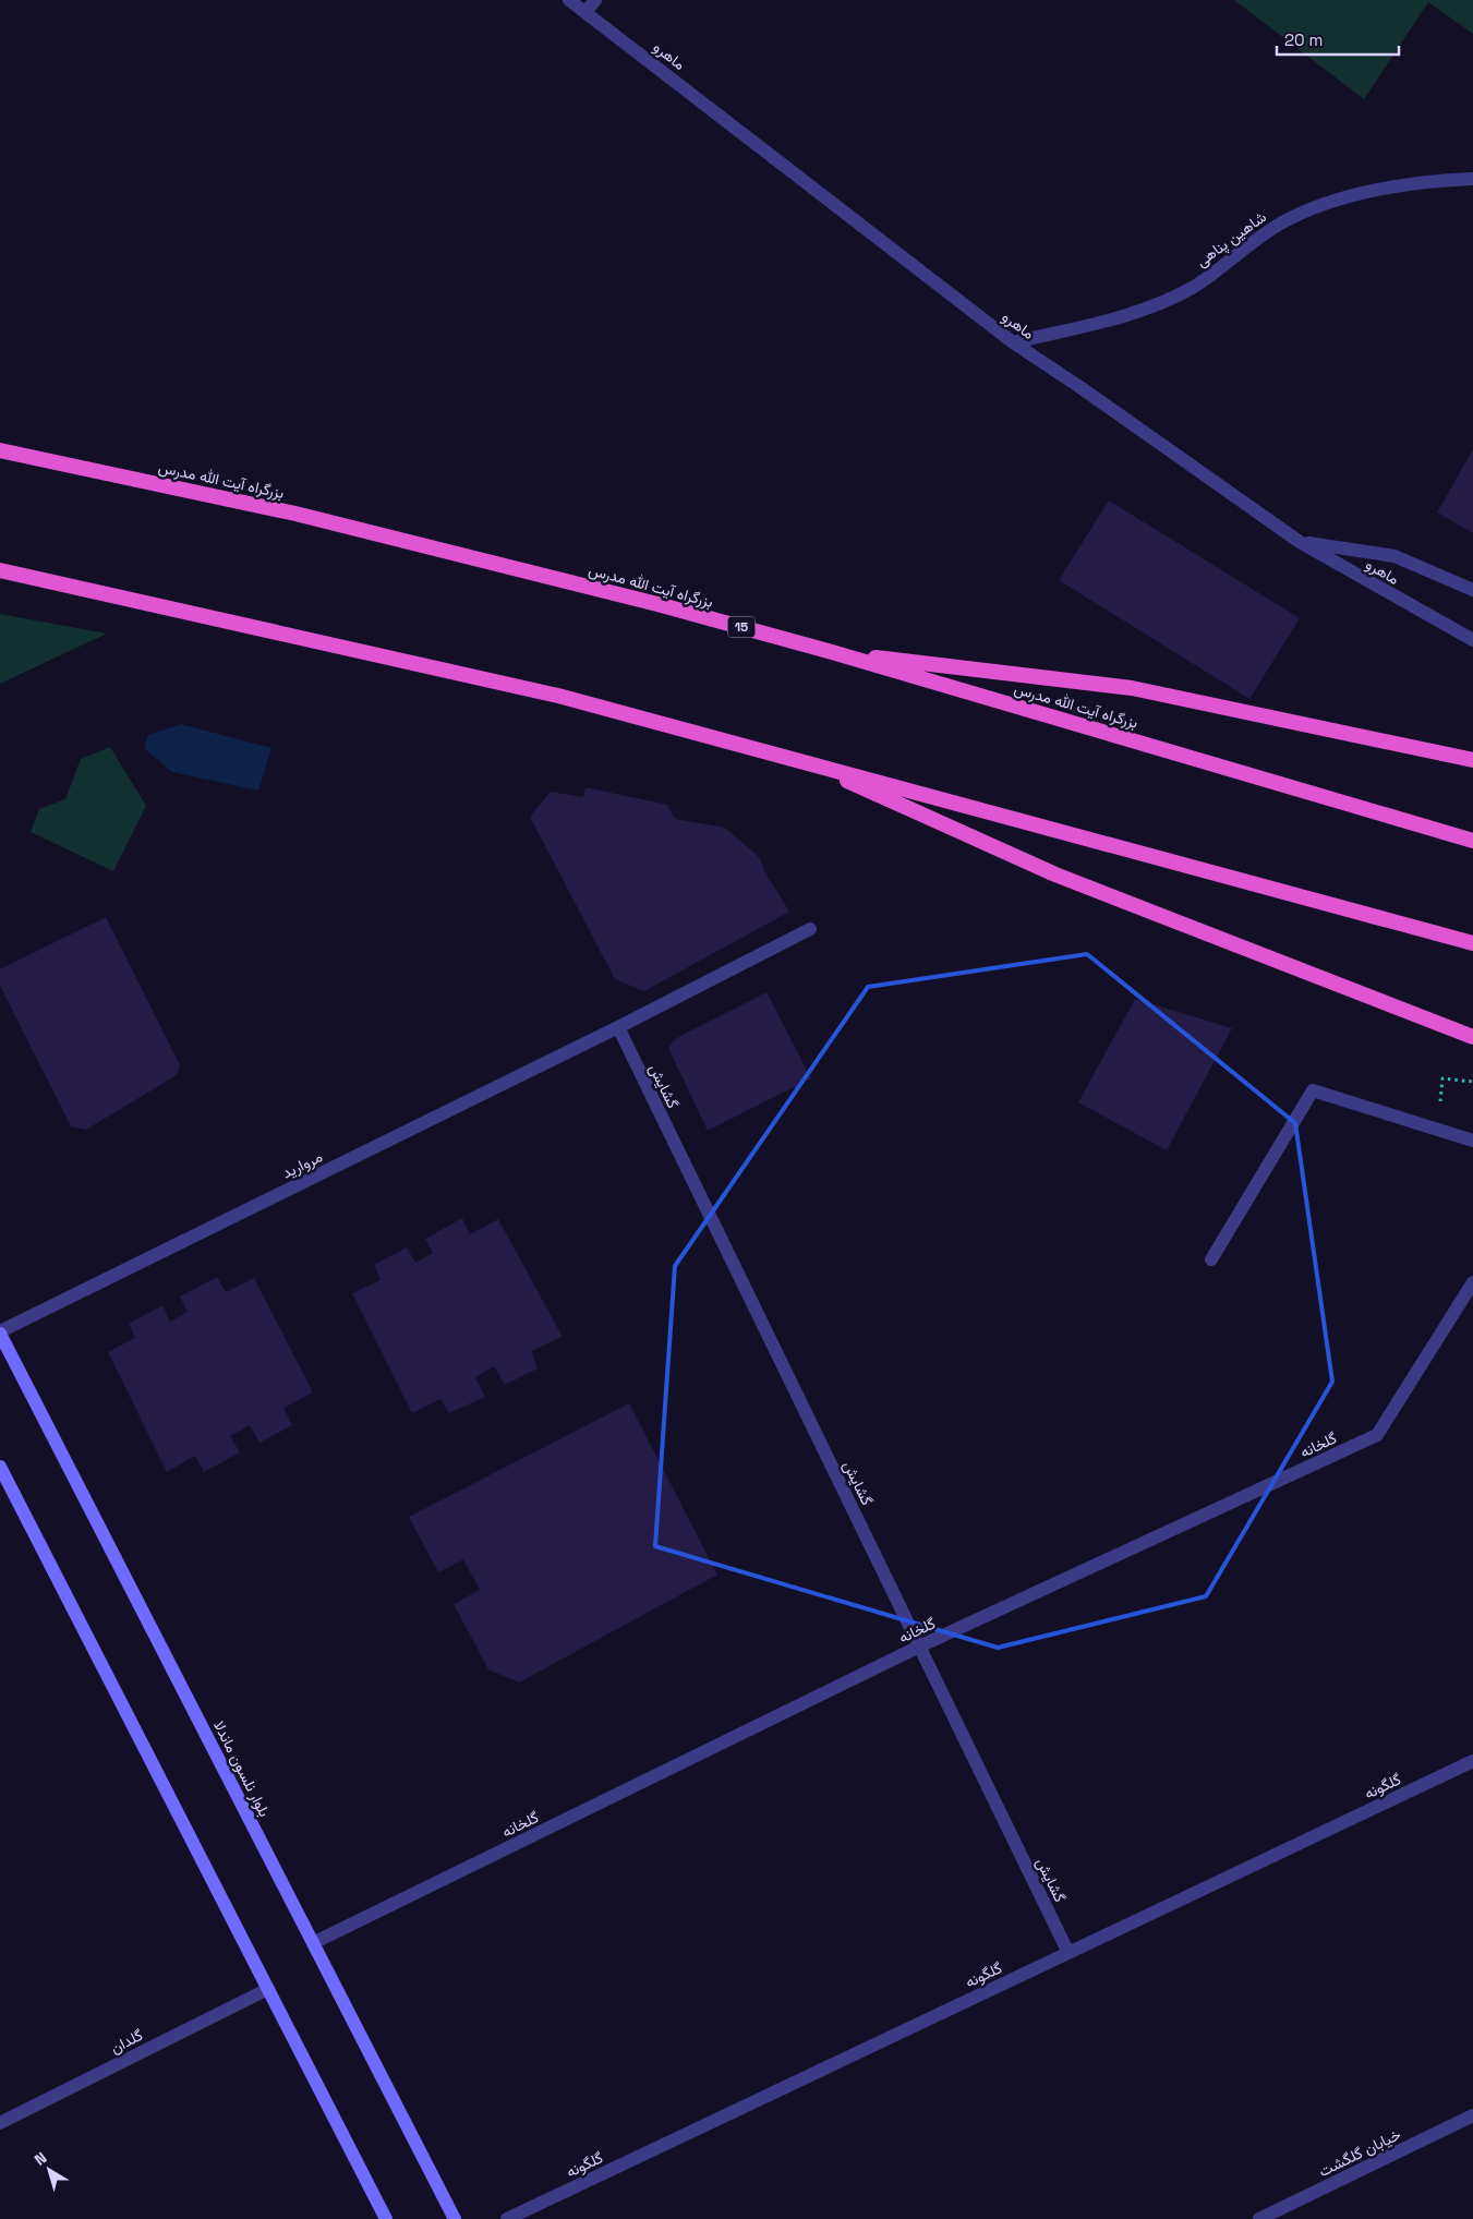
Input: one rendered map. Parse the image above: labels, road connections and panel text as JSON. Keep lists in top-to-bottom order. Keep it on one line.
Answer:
{"streets":{"highway":["بزرگراه آیت الله مدرس","15"],"main road":["بلوار نلسون ماندلا"],"street":["ماهرو","شاهین پناهی","گشایش","مروارید","گلخانه","گلگونه","گلدان","خیابان گلگشت"]},"crossings":[["ماهرو","شاهین پناهی"],["گشایش","مروارید"],["گشایش","گلخانه"],["گشایش","گلگونه"],["مروارید","بلوار نلسون ماندلا"],["گلخانه","بلوار نلسون ماندلا"]],"scale_bar":"20 m","north":"top left"}
